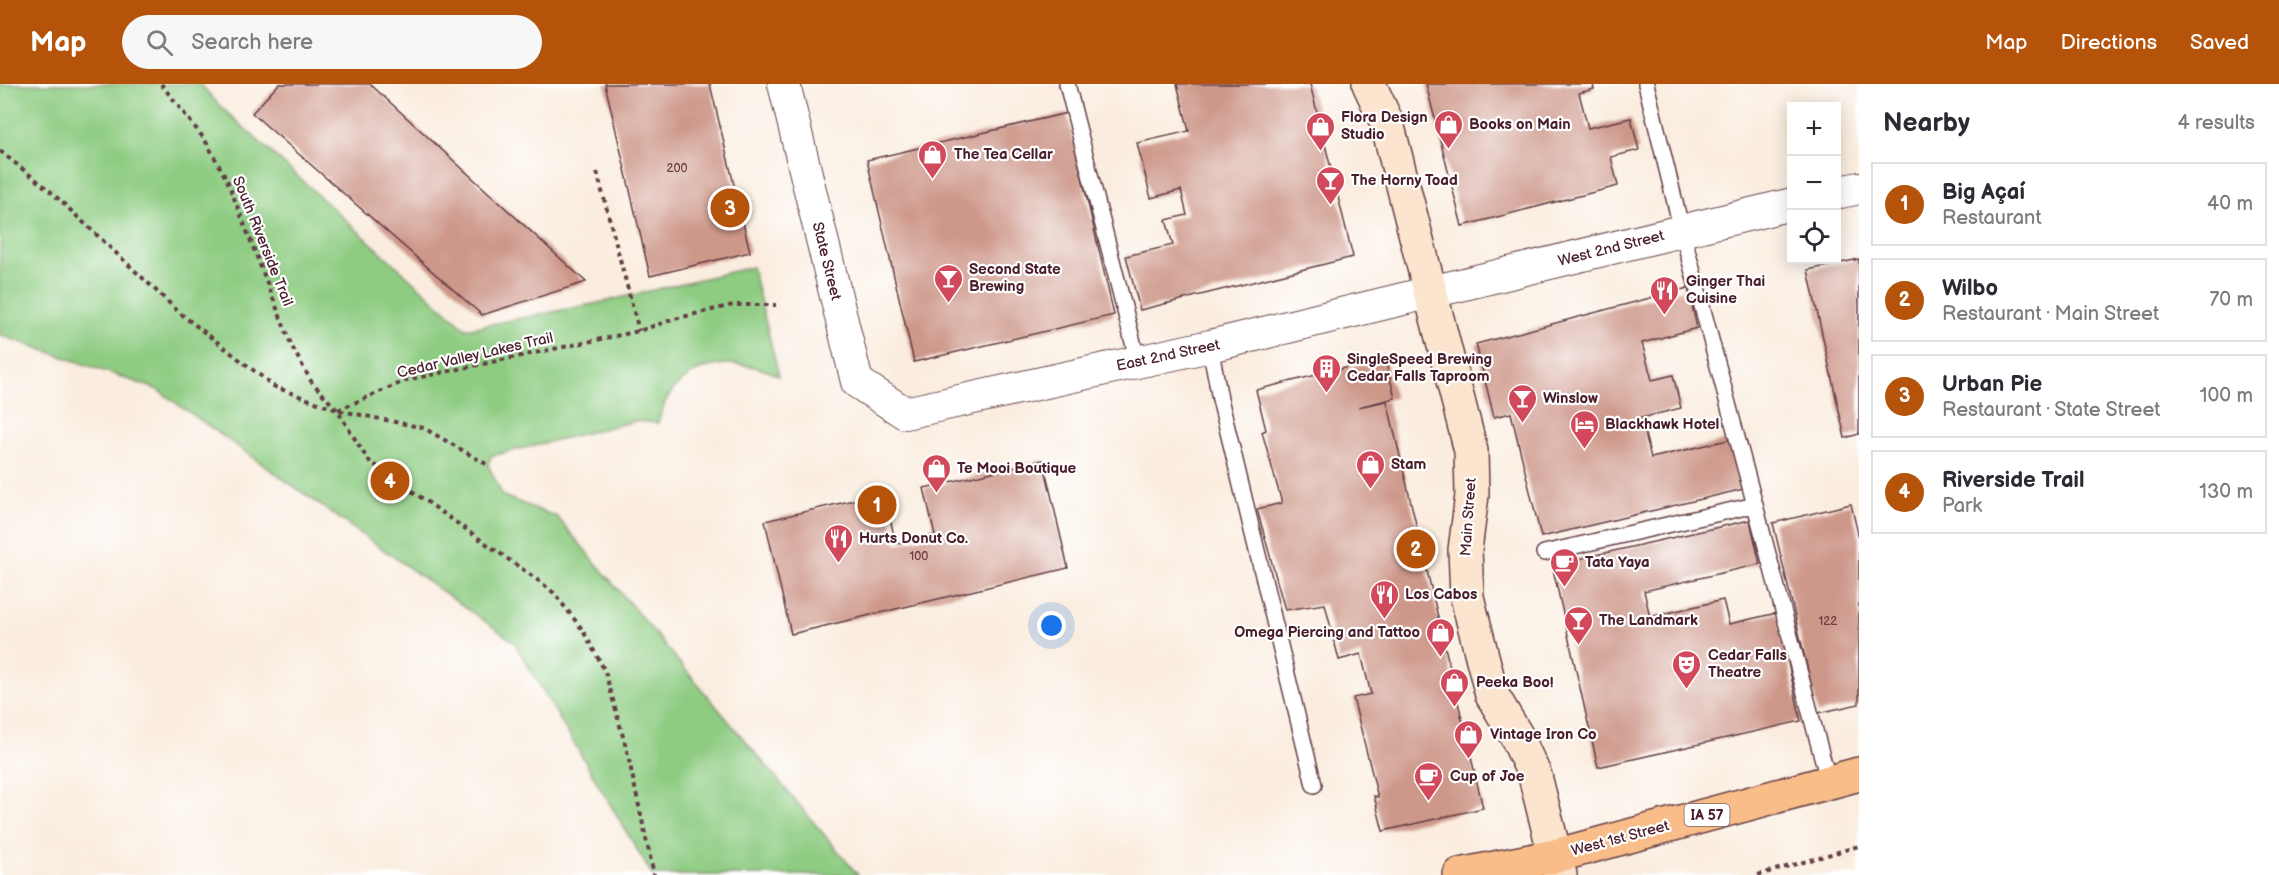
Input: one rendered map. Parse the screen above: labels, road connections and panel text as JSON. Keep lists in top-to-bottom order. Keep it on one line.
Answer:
{"streets":{"main road":["Main Street","IA 57","West 1st Street"],"street":["West 2nd Street","State Street","East 2nd Street"],"path":["South Riverside Trail","Cedar Valley Lakes Trail"]},"crossings":[["South Riverside Trail","Cedar Valley Lakes Trail"],["West 2nd Street","East 2nd Street"],["West 2nd Street","Main Street"],["State Street","East 2nd Street"],["East 2nd Street","Main Street"],["Main Street","West 1st Street"]],"places":{"shop":["Books on Main","Flora Design Studio","The Tea Cellar","Stam","Te Mooi Boutique","Omega Piercing and Tattoo","Peeka Boo!","Vintage Iron Co"],"bar":["The Horny Toad","Second State Brewing","Winslow","The Landmark"],"restaurant":["Ginger Thai Cuisine","Hurts Donut Co.","Los Cabos"],"building":["SingleSpeed Brewing Cedar Falls Taproom"],"hotel":["Blackhawk Hotel"],"cafe":["Tata Yaya","Cup of Joe"],"theatre":["Cedar Falls Theatre"]},"house_numbers":["200","100","122"],"page":{"header":"Map","search":"Search here","nav":["Map","Directions","Saved"],"heading":["Nearby","4 results"],"map_buttons":["+","−"],"list":[{"mark":"1","name":"Big Açaí","note":"Restaurant","value":"40 m"},{"mark":"2","name":"Wilbo","note":"Restaurant · Main Street","value":"70 m"},{"mark":"3","name":"Urban Pie","note":"Restaurant · State Street","value":"100 m"},{"mark":"4","name":"Riverside Trail","note":"Park","value":"130 m"}],"pins":["3","4","1","2"]}}
